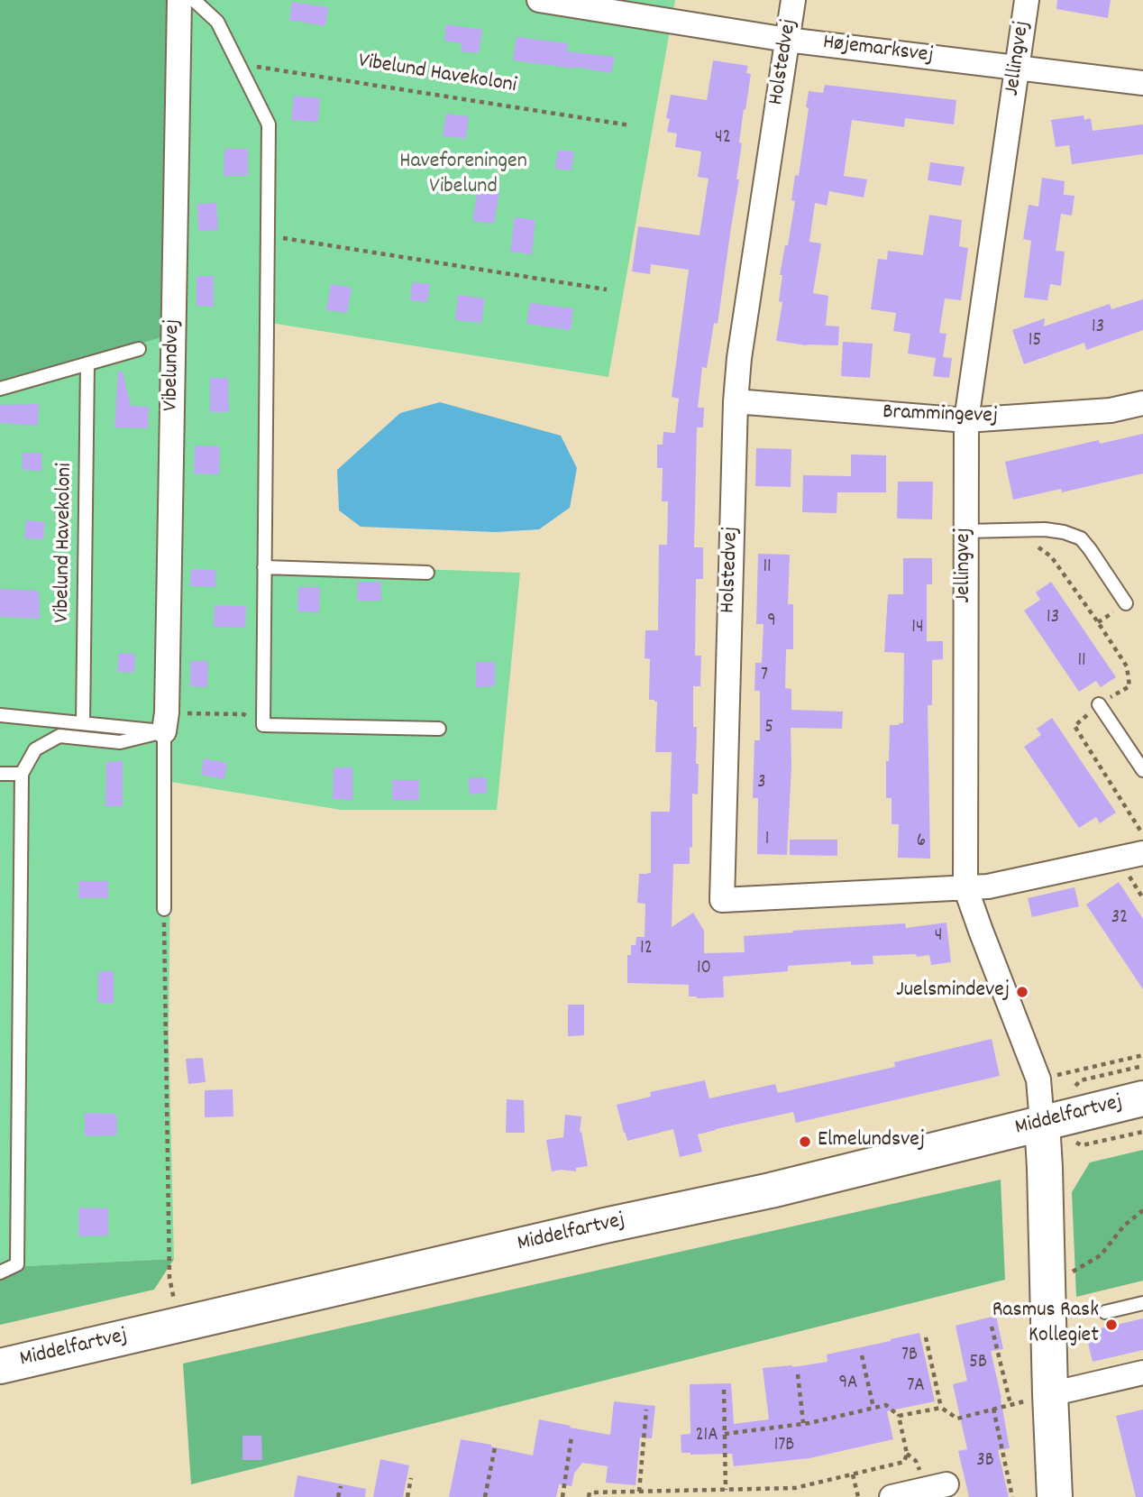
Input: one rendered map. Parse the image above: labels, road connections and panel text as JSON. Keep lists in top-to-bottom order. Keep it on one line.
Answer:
{"streets":{"main road":["Middelfartvej"],"street":["Højemarksvej","Jellingvej","Holstedvej","Vibelundvej","Brammingevej"],"lane":["Vibelund Havekoloni"]},"crossings":[["Højemarksvej","Jellingvej"],["Højemarksvej","Holstedvej"],["Jellingvej","Holstedvej"],["Jellingvej","Brammingevej"],["Jellingvej","Middelfartvej"],["Holstedvej","Brammingevej"]],"parks":["Haveforeningen Vibelund"],"places":["Juelsmindevej","Elmelundsvej","Rasmus Rask Kollegiet"],"house_numbers":["42","13","15","11","13","9","14","11","7","5","3","1","6","32","4","12","10","7B","5B","9A","7A","21A","17B","3B"]}
